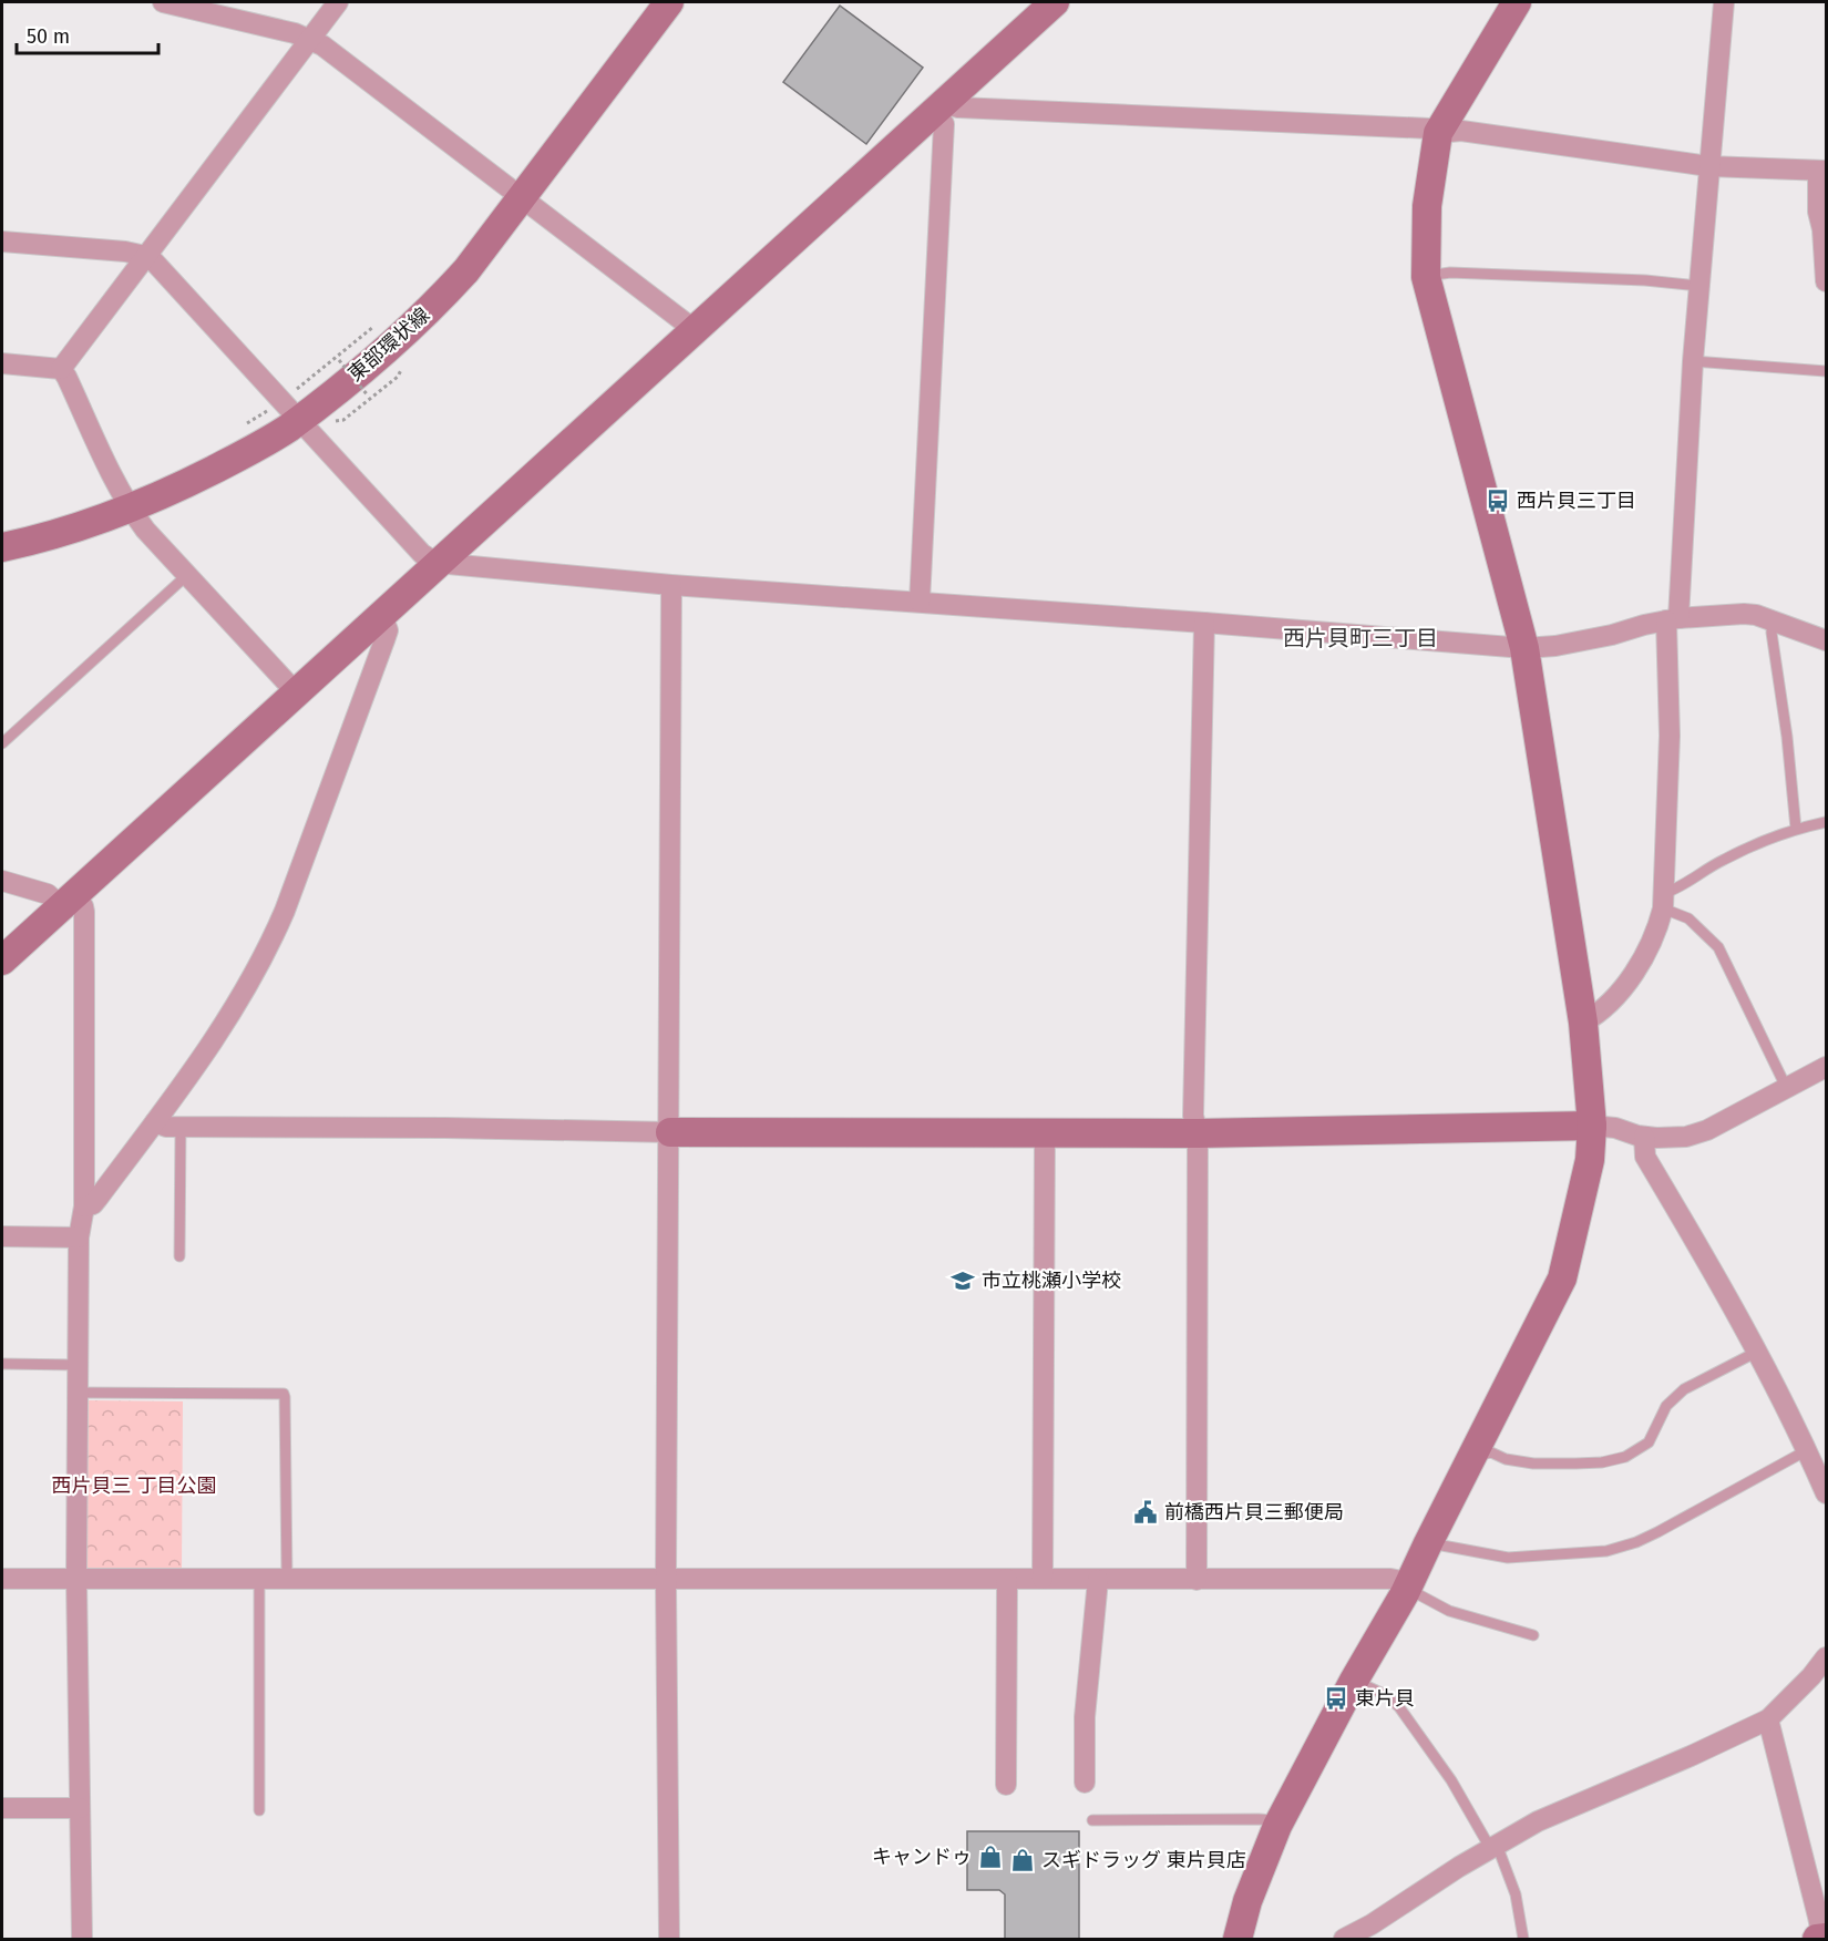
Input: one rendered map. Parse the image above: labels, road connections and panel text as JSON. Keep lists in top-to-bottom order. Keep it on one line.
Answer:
{"streets":{"street":["東部環状線"]},"districts":["西片貝町三丁目"],"parks":["西片貝三 丁目公園"],"places":{"bus stop":["西片貝三丁目","東片貝"],"school or university":["市立桃瀬小学校"],"public building":["前橋西片貝三郵便局"],"shop":["キャンドゥ","スギドラッグ 東片貝店"]},"scale_bar":"50 m"}
